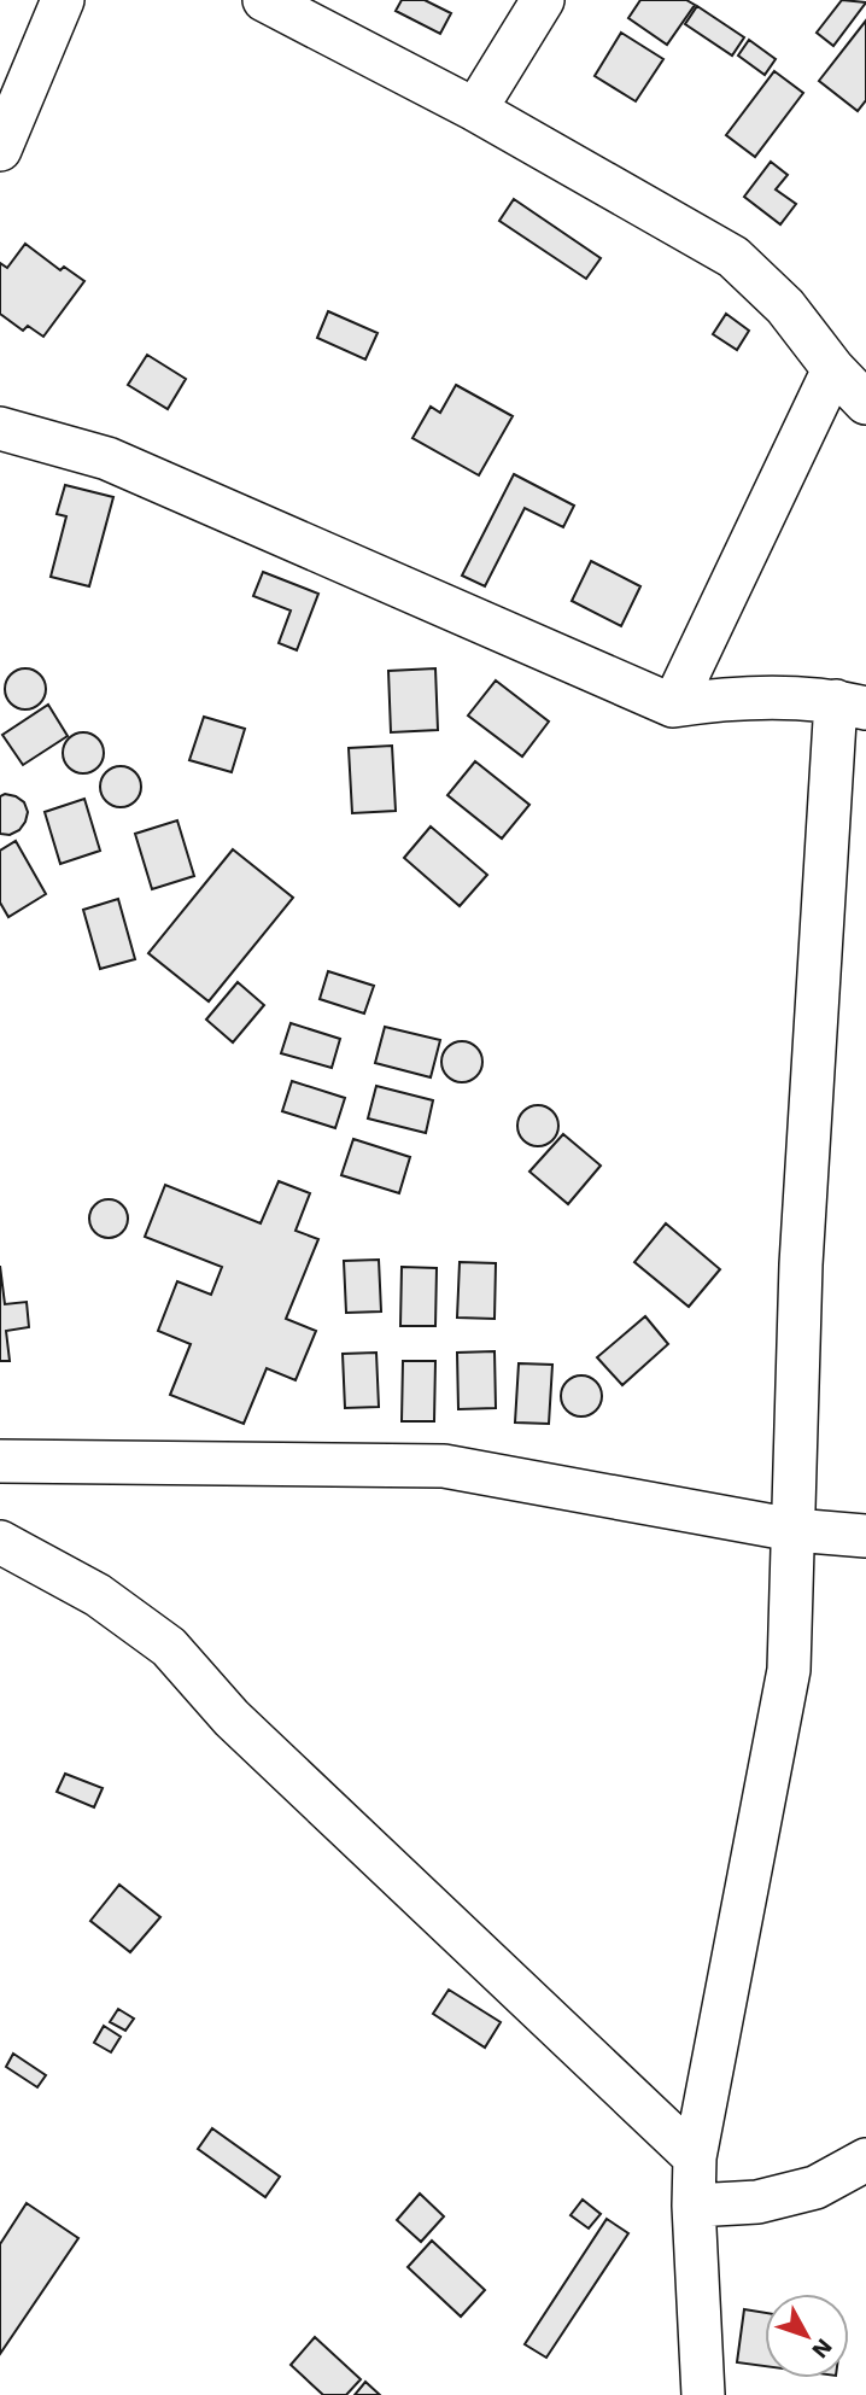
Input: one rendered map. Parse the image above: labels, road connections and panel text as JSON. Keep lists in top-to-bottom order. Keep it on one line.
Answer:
{"north":"bottom right"}
